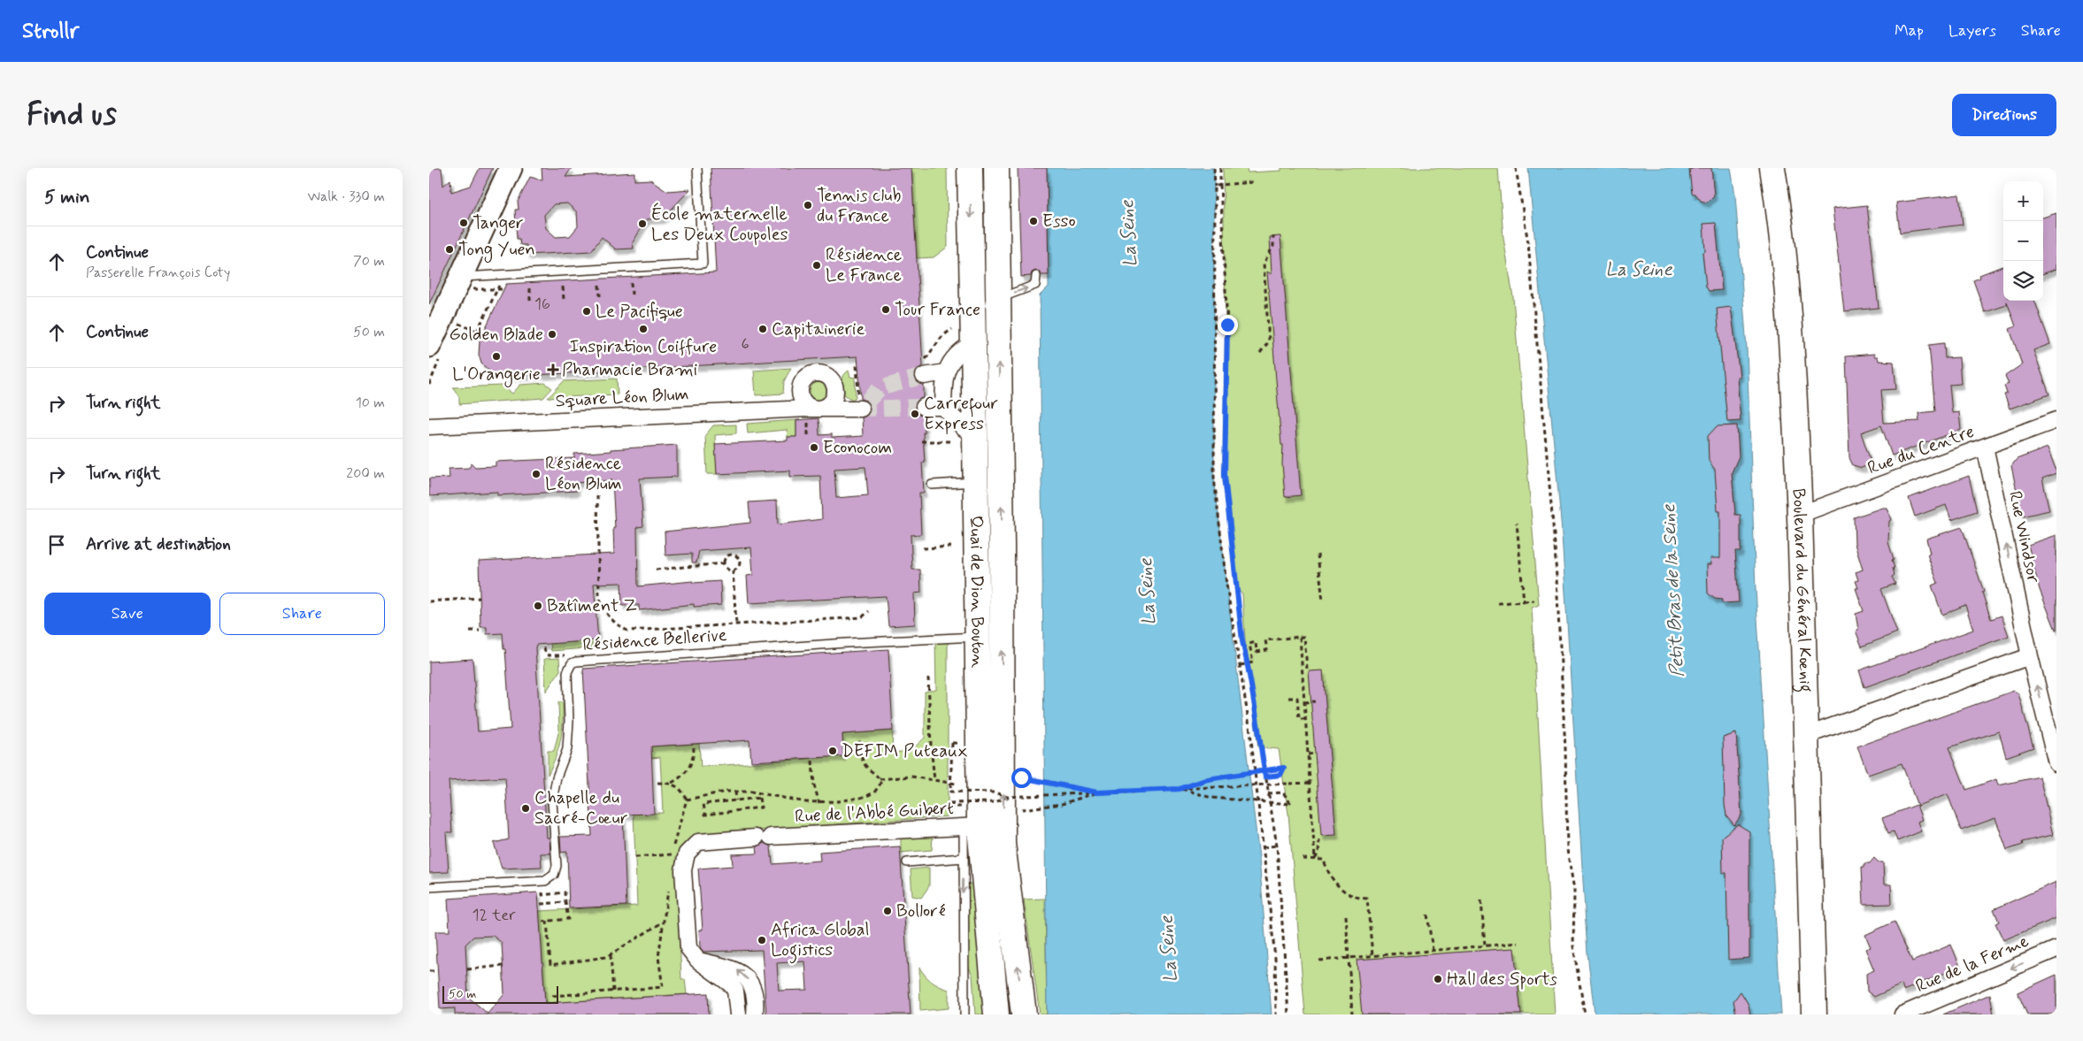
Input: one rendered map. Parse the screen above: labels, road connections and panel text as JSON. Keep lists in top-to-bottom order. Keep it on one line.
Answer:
{"streets":{"main road":["Boulevard du Général Kœnig","Quai de Dion Bouton"],"street":["Square Léon Blum","Rue du Centre","Rue Windsor","Rue de l'Abbé Guibert","Rue de la Ferme"],"lane":["Résidence Bellerive"]},"crossings":[["Rue du Centre","Rue Windsor"],["Rue du Centre","Boulevard du Général Kœnig"],["Quai de Dion Bouton","Résidence Bellerive"],["Quai de Dion Bouton","Rue de l'Abbé Guibert"]],"one_way":["Rue Windsor","Rue de la Ferme"],"water":["La Seine","Petit Bras de la Seine"],"places":{"other":["Tennis club du France","Esso","Tanger","École maternelle Les Deux Coupoles","Tong Yuen","Résidence Le France","Tour France","Le Pacifique","Inspiration Coiffure","Capitainerie","Golden Blade","L'Orangerie","Carrefour Express","Econocom","Résidence Léon Blum","Batîment Z","DEFIM Puteaux","Chapelle du Sacré-Cœur","Bolloré","Africa Global Logistics","Hall des Sports"],"health":["Pharmacie Brami"]},"house_numbers":["16","6","12 ter"],"scale_bar":"50 m","page":{"header":"Strollr","nav":["Map","Layers","Share"],"buttons":["Directions",["Save","Share"]],"title":"Find us","heading":["5 min","Walk · 330 m"],"map_buttons":["+","−"],"list":[["Continue","Passerelle François Coty","70 m"],["Continue","50 m"],["Turn right","10 m"],["Turn right","200 m"],"Arrive at destination"],"scale":"50 m"}}
